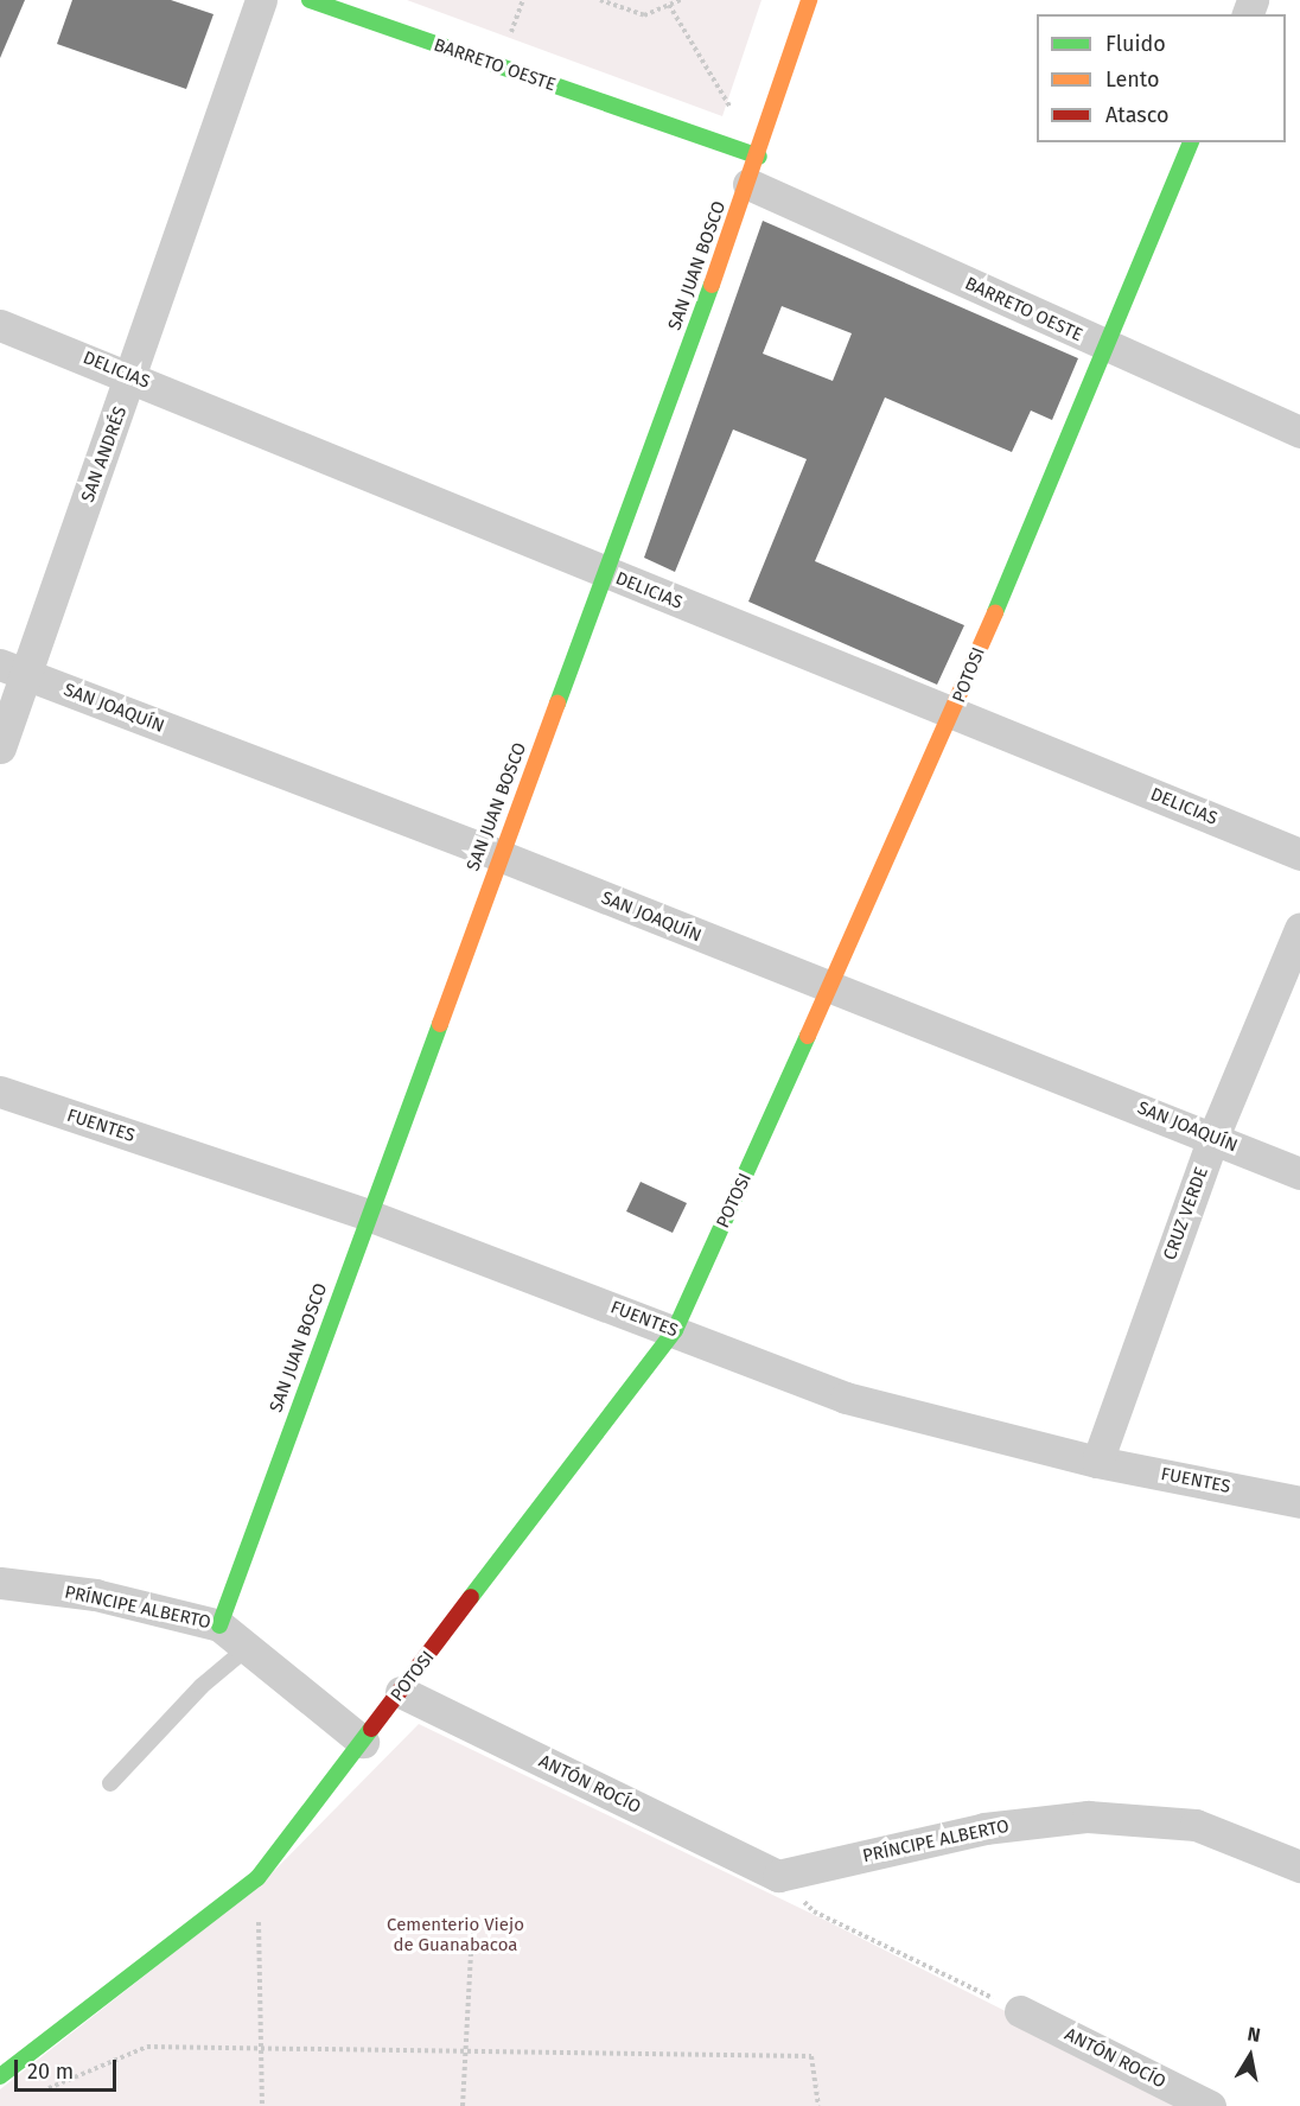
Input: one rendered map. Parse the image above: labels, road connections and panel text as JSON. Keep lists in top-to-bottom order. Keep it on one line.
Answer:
{"streets":{"street":["BARRETO OESTE","SAN JUAN BOSCO","DELICIAS","SAN ANDRÉS","POTOSI","SAN JOAQUÍN","FUENTES","CRUZ VERDE","PRÍNCIPE ALBERTO","ANTÓN ROCÍO"]},"crossings":[["BARRETO OESTE","SAN JUAN BOSCO"],["BARRETO OESTE","POTOSI"],["SAN JUAN BOSCO","DELICIAS"],["SAN JUAN BOSCO","SAN JOAQUÍN"],["SAN JUAN BOSCO","FUENTES"],["SAN JUAN BOSCO","PRÍNCIPE ALBERTO"],["DELICIAS","SAN ANDRÉS"],["DELICIAS","POTOSI"],["SAN ANDRÉS","SAN JOAQUÍN"],["POTOSI","SAN JOAQUÍN"],["POTOSI","FUENTES"],["POTOSI","PRÍNCIPE ALBERTO"],["POTOSI","ANTÓN ROCÍO"],["SAN JOAQUÍN","CRUZ VERDE"],["FUENTES","CRUZ VERDE"],["PRÍNCIPE ALBERTO","ANTÓN ROCÍO"]],"parks":["Cementerio Viejo de Guanabacoa"],"legend":["Fluido","Lento","Atasco"],"scale_bar":"20 m","north":"top"}
